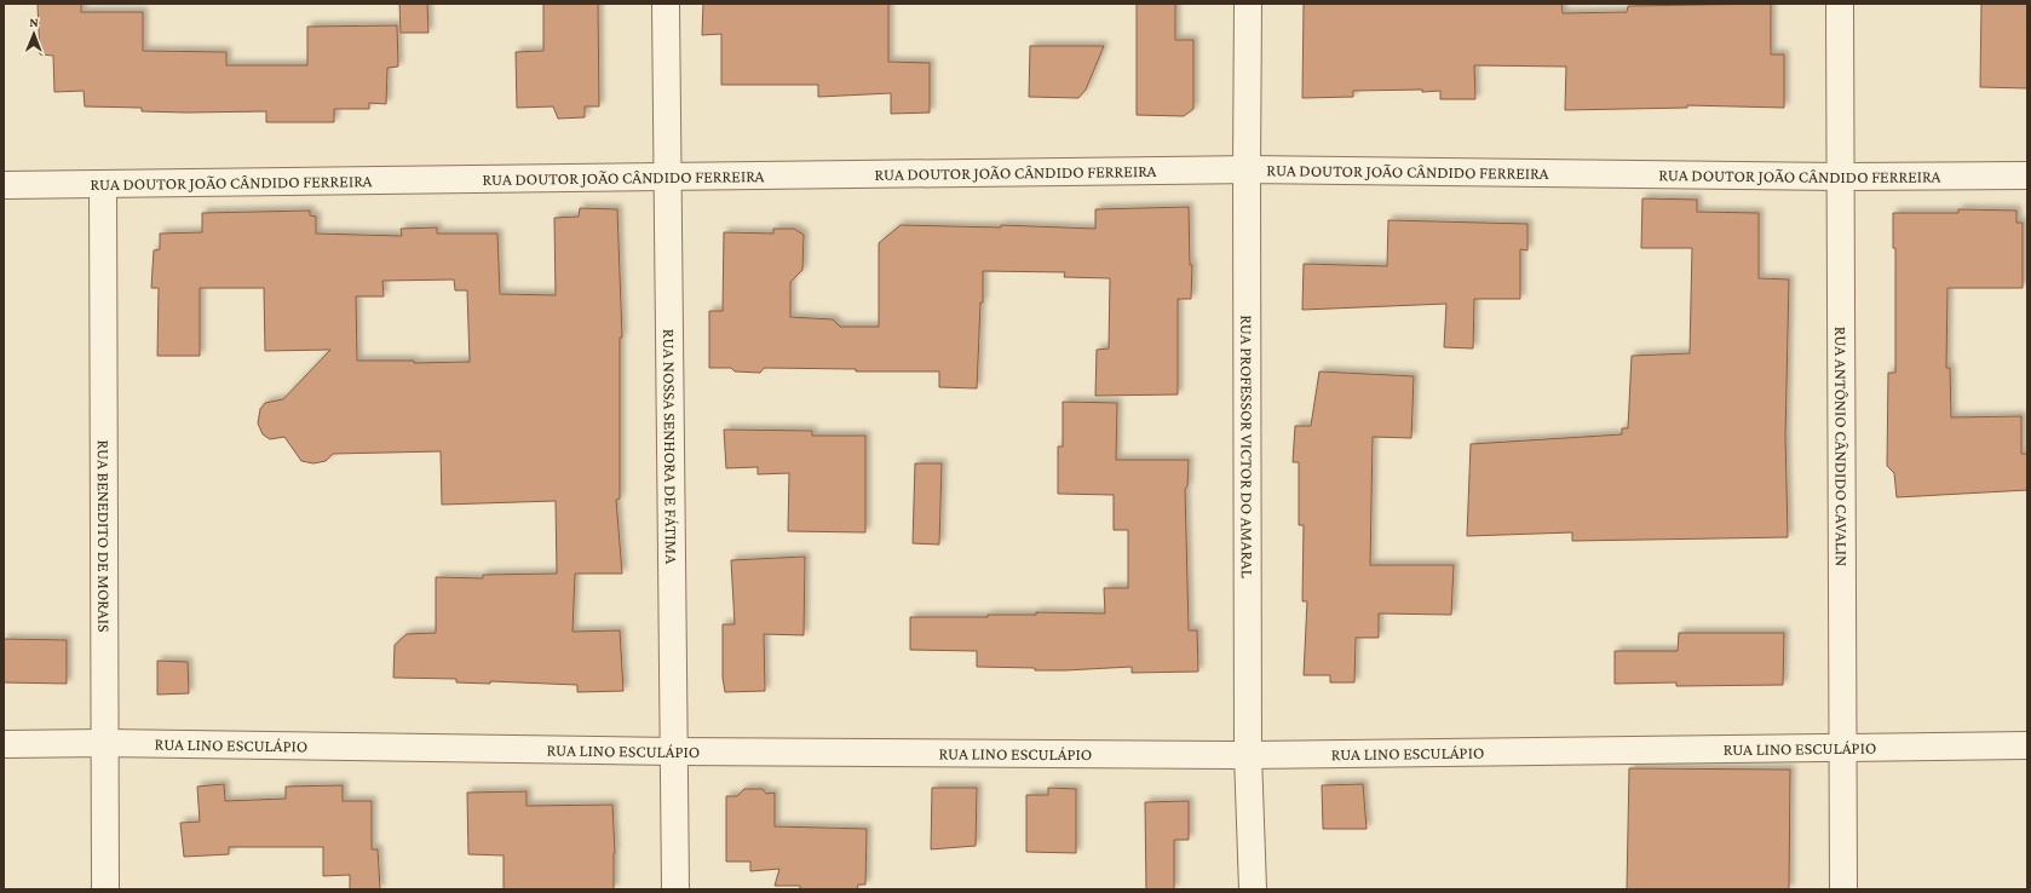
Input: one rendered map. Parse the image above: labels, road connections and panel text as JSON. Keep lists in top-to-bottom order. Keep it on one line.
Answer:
{"streets":{"street":["RUA DOUTOR JOÃO CÂNDIDO FERREIRA","RUA NOSSA SENHORA DE FÁTIMA","RUA PROFESSOR VICTOR DO AMARAL","RUA ANTÔNIO CÂNDIDO CAVALIN","RUA BENEDITO DE MORAIS","RUA LINO ESCULÁPIO"]},"crossings":[["RUA DOUTOR JOÃO CÂNDIDO FERREIRA","RUA NOSSA SENHORA DE FÁTIMA"],["RUA DOUTOR JOÃO CÂNDIDO FERREIRA","RUA PROFESSOR VICTOR DO AMARAL"],["RUA DOUTOR JOÃO CÂNDIDO FERREIRA","RUA ANTÔNIO CÂNDIDO CAVALIN"],["RUA DOUTOR JOÃO CÂNDIDO FERREIRA","RUA BENEDITO DE MORAIS"],["RUA NOSSA SENHORA DE FÁTIMA","RUA LINO ESCULÁPIO"],["RUA PROFESSOR VICTOR DO AMARAL","RUA LINO ESCULÁPIO"],["RUA ANTÔNIO CÂNDIDO CAVALIN","RUA LINO ESCULÁPIO"],["RUA BENEDITO DE MORAIS","RUA LINO ESCULÁPIO"]],"north":"top"}
